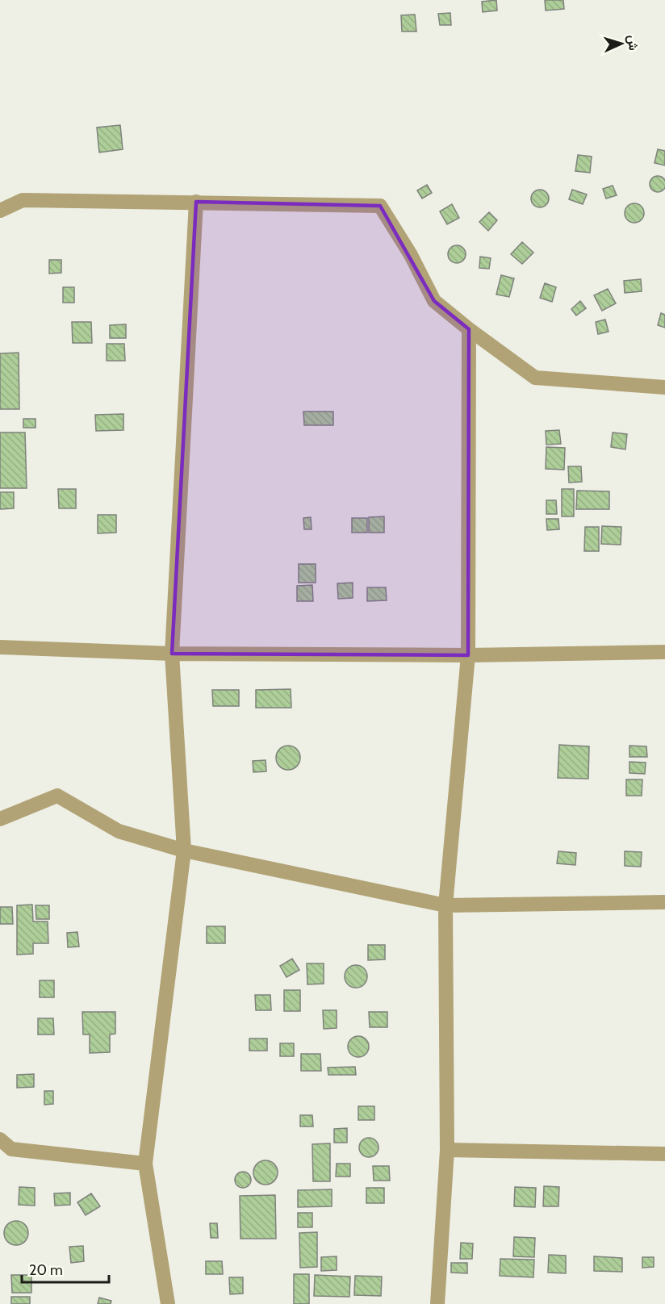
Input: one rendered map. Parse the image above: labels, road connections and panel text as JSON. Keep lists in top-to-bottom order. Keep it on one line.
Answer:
{"scale_bar":"20 m","north":"right"}
